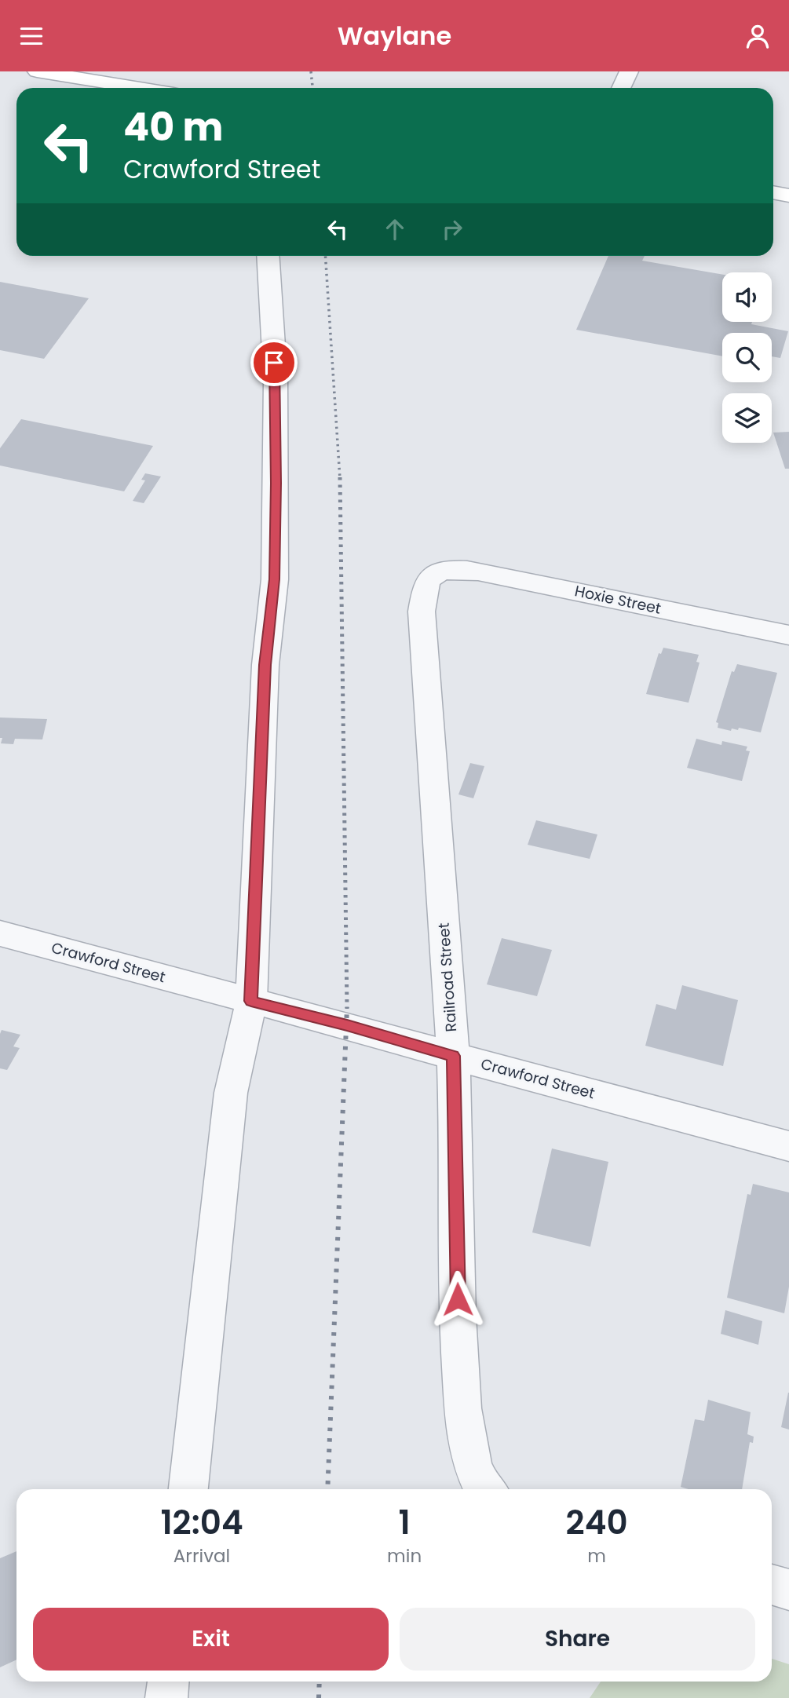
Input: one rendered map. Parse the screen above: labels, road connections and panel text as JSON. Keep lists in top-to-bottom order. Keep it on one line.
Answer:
{"streets":{"street":["Hoxie Street","Crawford Street","Railroad Street"]},"crossings":[["Hoxie Street","Railroad Street"],["Crawford Street","Railroad Street"]],"page":{"header":"Waylane","turn":["40 m","Crawford Street"],"eta":["12:04","Arrival","1","min","240","m"],"buttons":["Exit","Share"]}}
